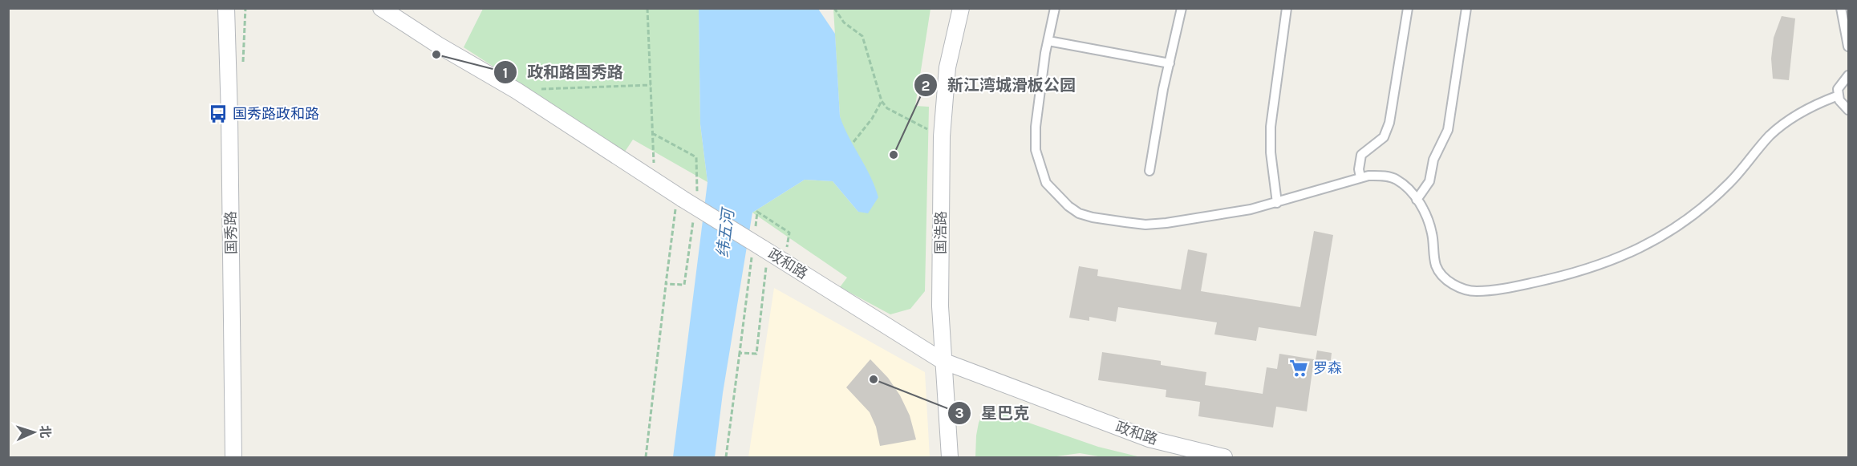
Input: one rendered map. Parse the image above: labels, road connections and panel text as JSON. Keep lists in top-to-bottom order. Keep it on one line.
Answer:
{"streets":{"street":["国秀路","国浩路","政和路"]},"crossings":[["国浩路","政和路"]],"water":["纬五河"],"places":{"other":["政和路国秀路","新江湾城滑板公园","星巴克"],"bus stop":["国秀路政和路"],"supermarket":["罗森"]},"north":"right"}
